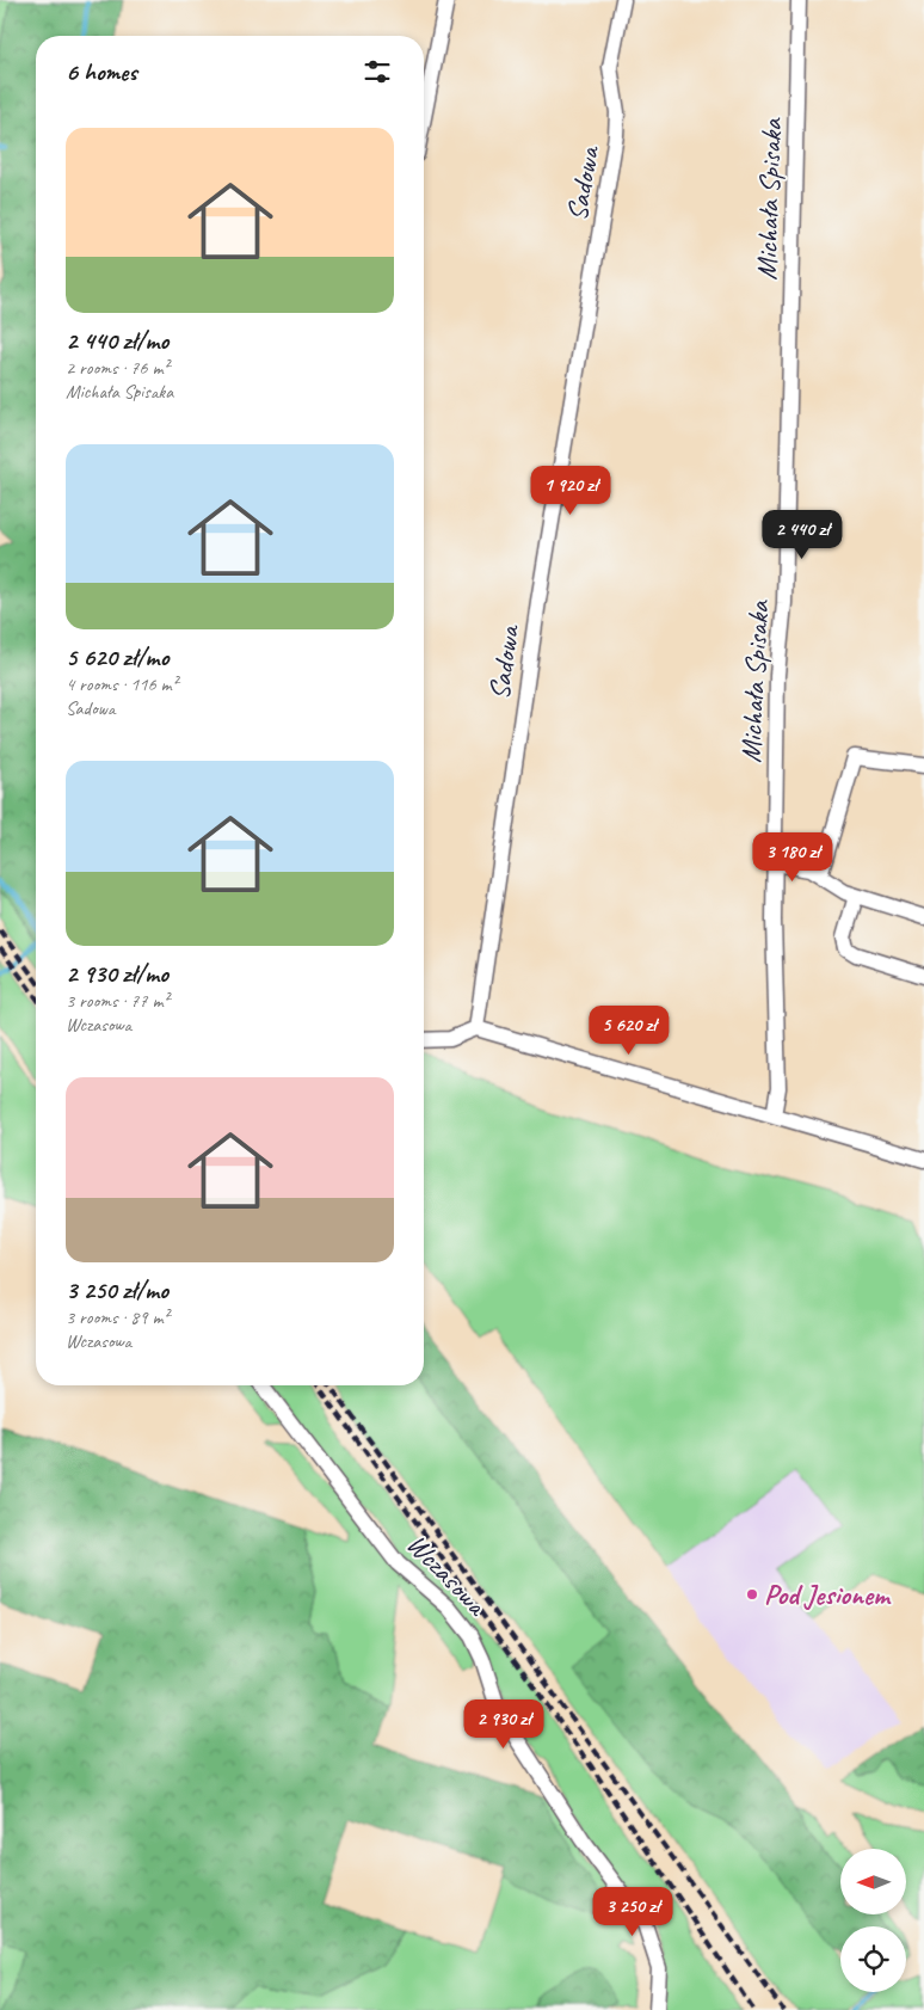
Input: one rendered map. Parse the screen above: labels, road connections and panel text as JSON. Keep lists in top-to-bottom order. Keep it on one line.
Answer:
{"streets":{"street":["Sadowa","Michała Spisaka","Wczasowa"]},"places":["Pod Jesionem"],"north":"left","page":{"heading":"6 homes","list":[{"name":"2 440 zł/mo","note":"2 rooms · 76 m² · Michała Spisaka"},{"name":"5 620 zł/mo","note":"4 rooms · 116 m² · Sadowa"},{"name":"2 930 zł/mo","note":"3 rooms · 77 m² · Wczasowa"},{"name":"3 250 zł/mo","note":"3 rooms · 89 m² · Wczasowa"}],"price":["1 920 zł","2 440 zł","3 180 zł","5 620 zł","2 930 zł","3 250 zł"]}}
